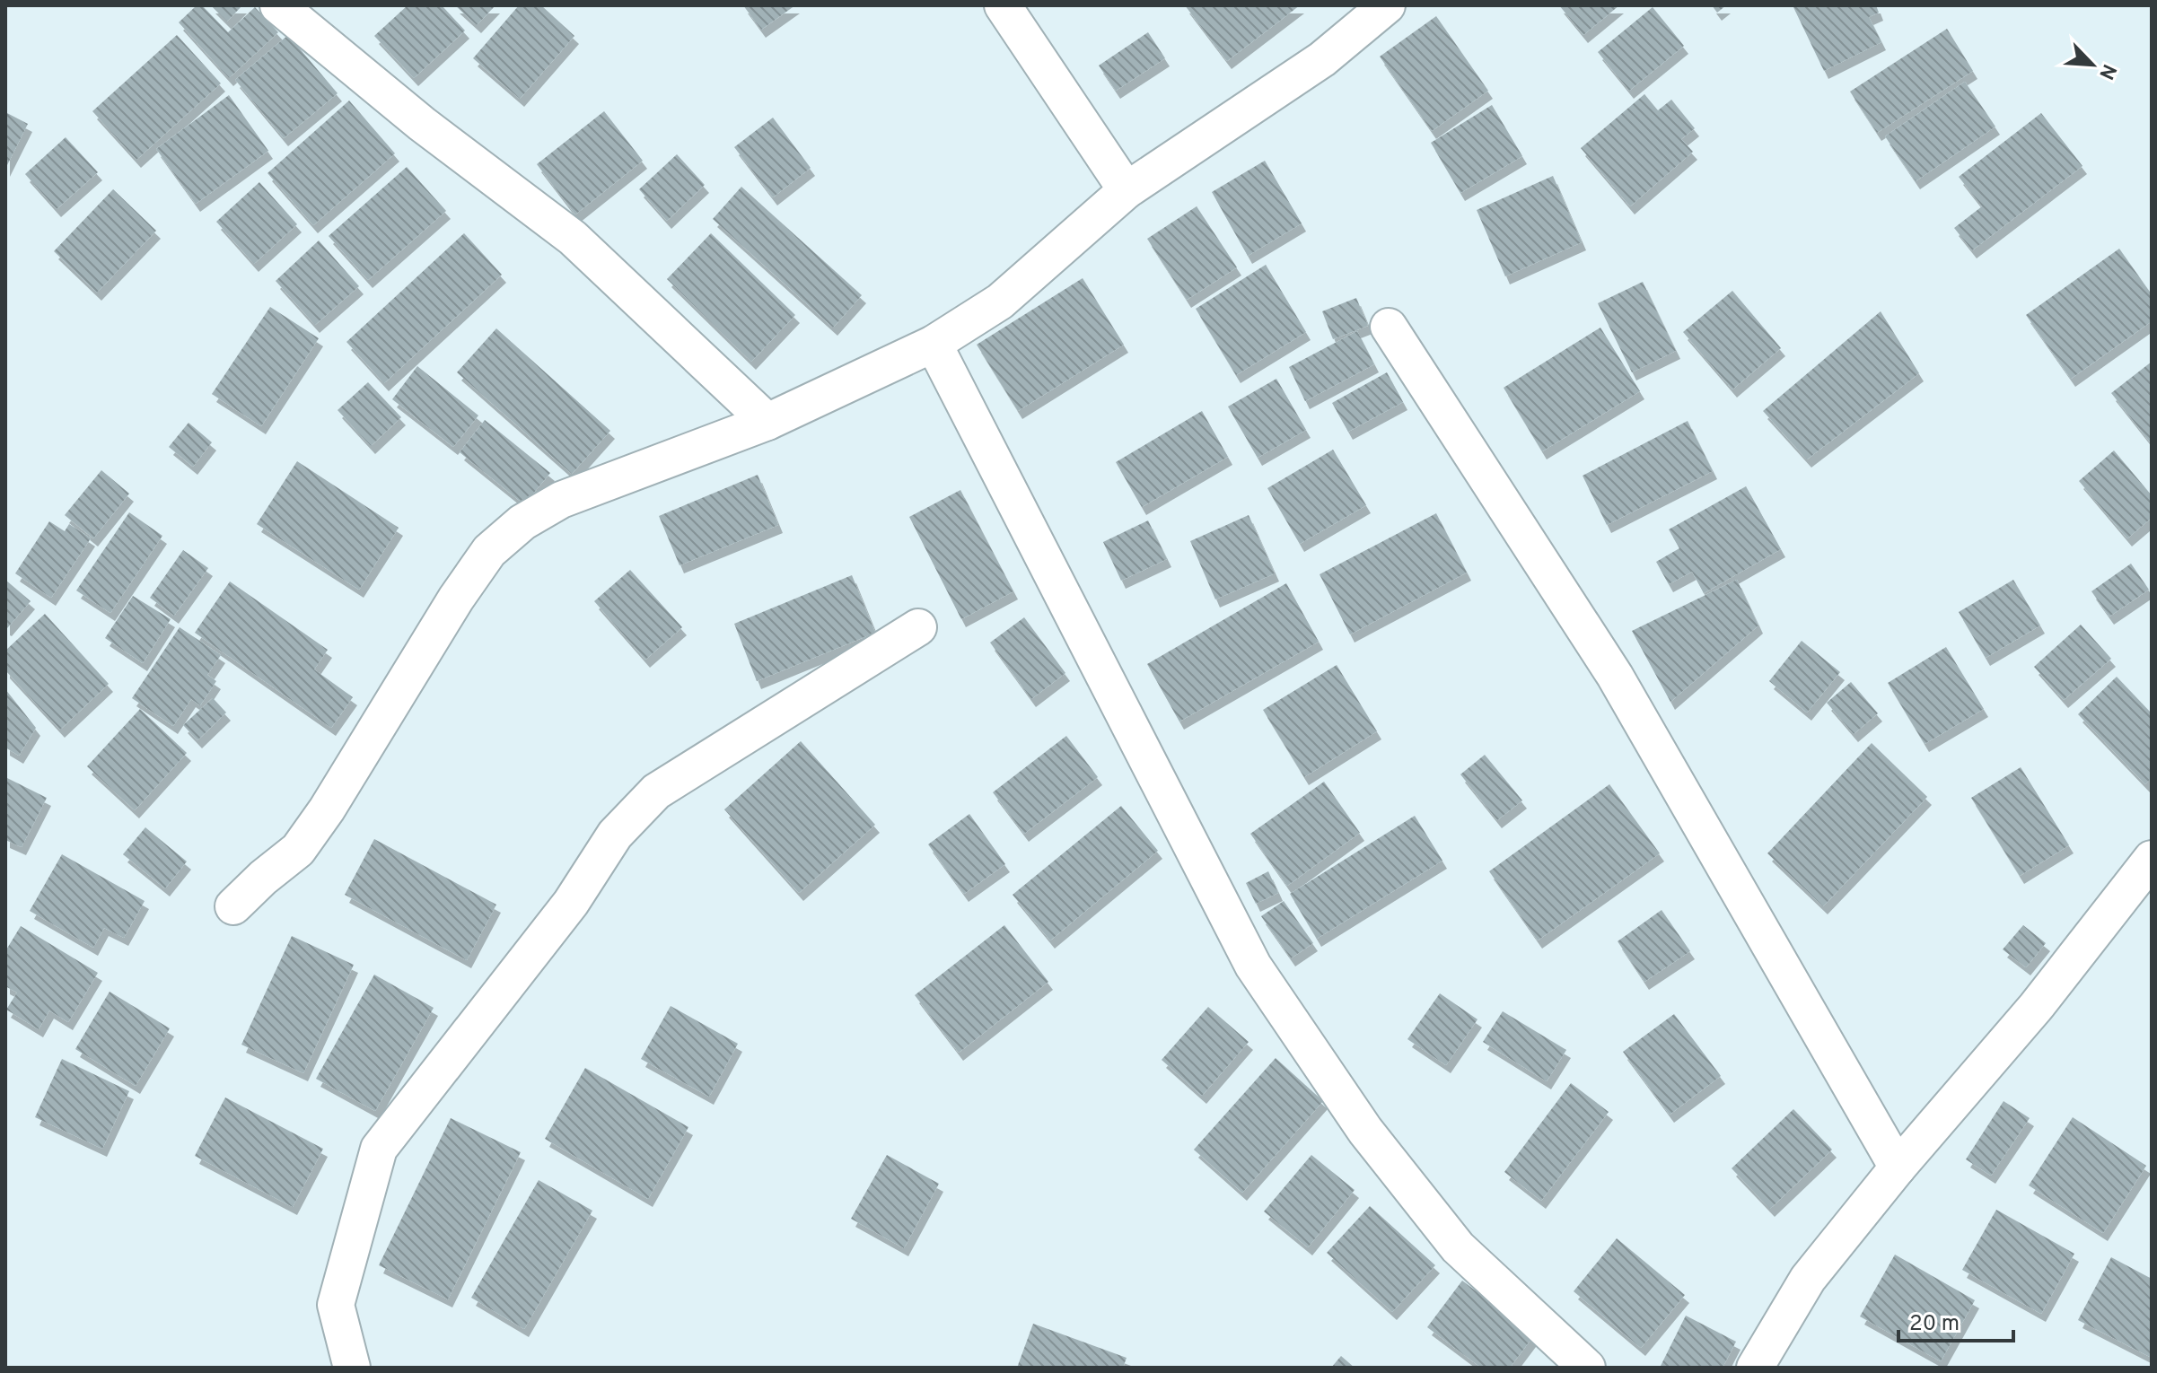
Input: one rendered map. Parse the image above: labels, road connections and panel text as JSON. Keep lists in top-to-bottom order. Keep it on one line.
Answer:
{"scale_bar":"20 m","north":"bottom right"}
